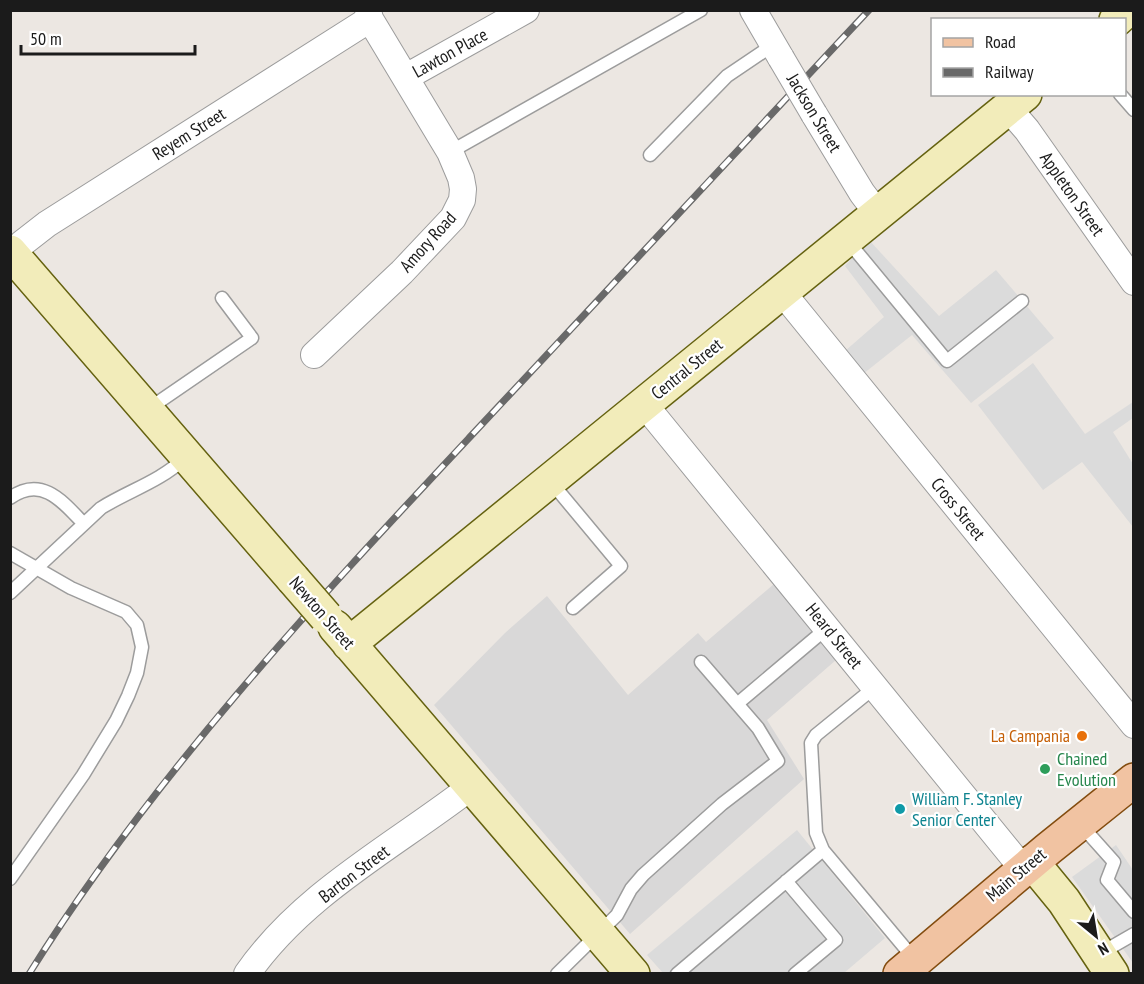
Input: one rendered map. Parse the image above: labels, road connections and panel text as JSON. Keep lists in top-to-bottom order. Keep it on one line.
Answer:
{"streets":{"main road":["Main Street"],"street":["Lawton Place","Jackson Street","Reyem Street","Appleton Street","Amory Road","Central Street","Cross Street","Newton Street","Heard Street","Barton Street"]},"crossings":[["Lawton Place","Amory Road"],["Jackson Street","Central Street"],["Reyem Street","Amory Road"],["Reyem Street","Newton Street"],["Appleton Street","Central Street"],["Central Street","Cross Street"],["Central Street","Newton Street"],["Central Street","Heard Street"],["Newton Street","Barton Street"],["Heard Street","Main Street"]],"places":["La Campania","Chained Evolution","William F. Stanley Senior Center"],"legend":["Road","Railway"],"scale_bar":"50 m","north":"bottom right"}
